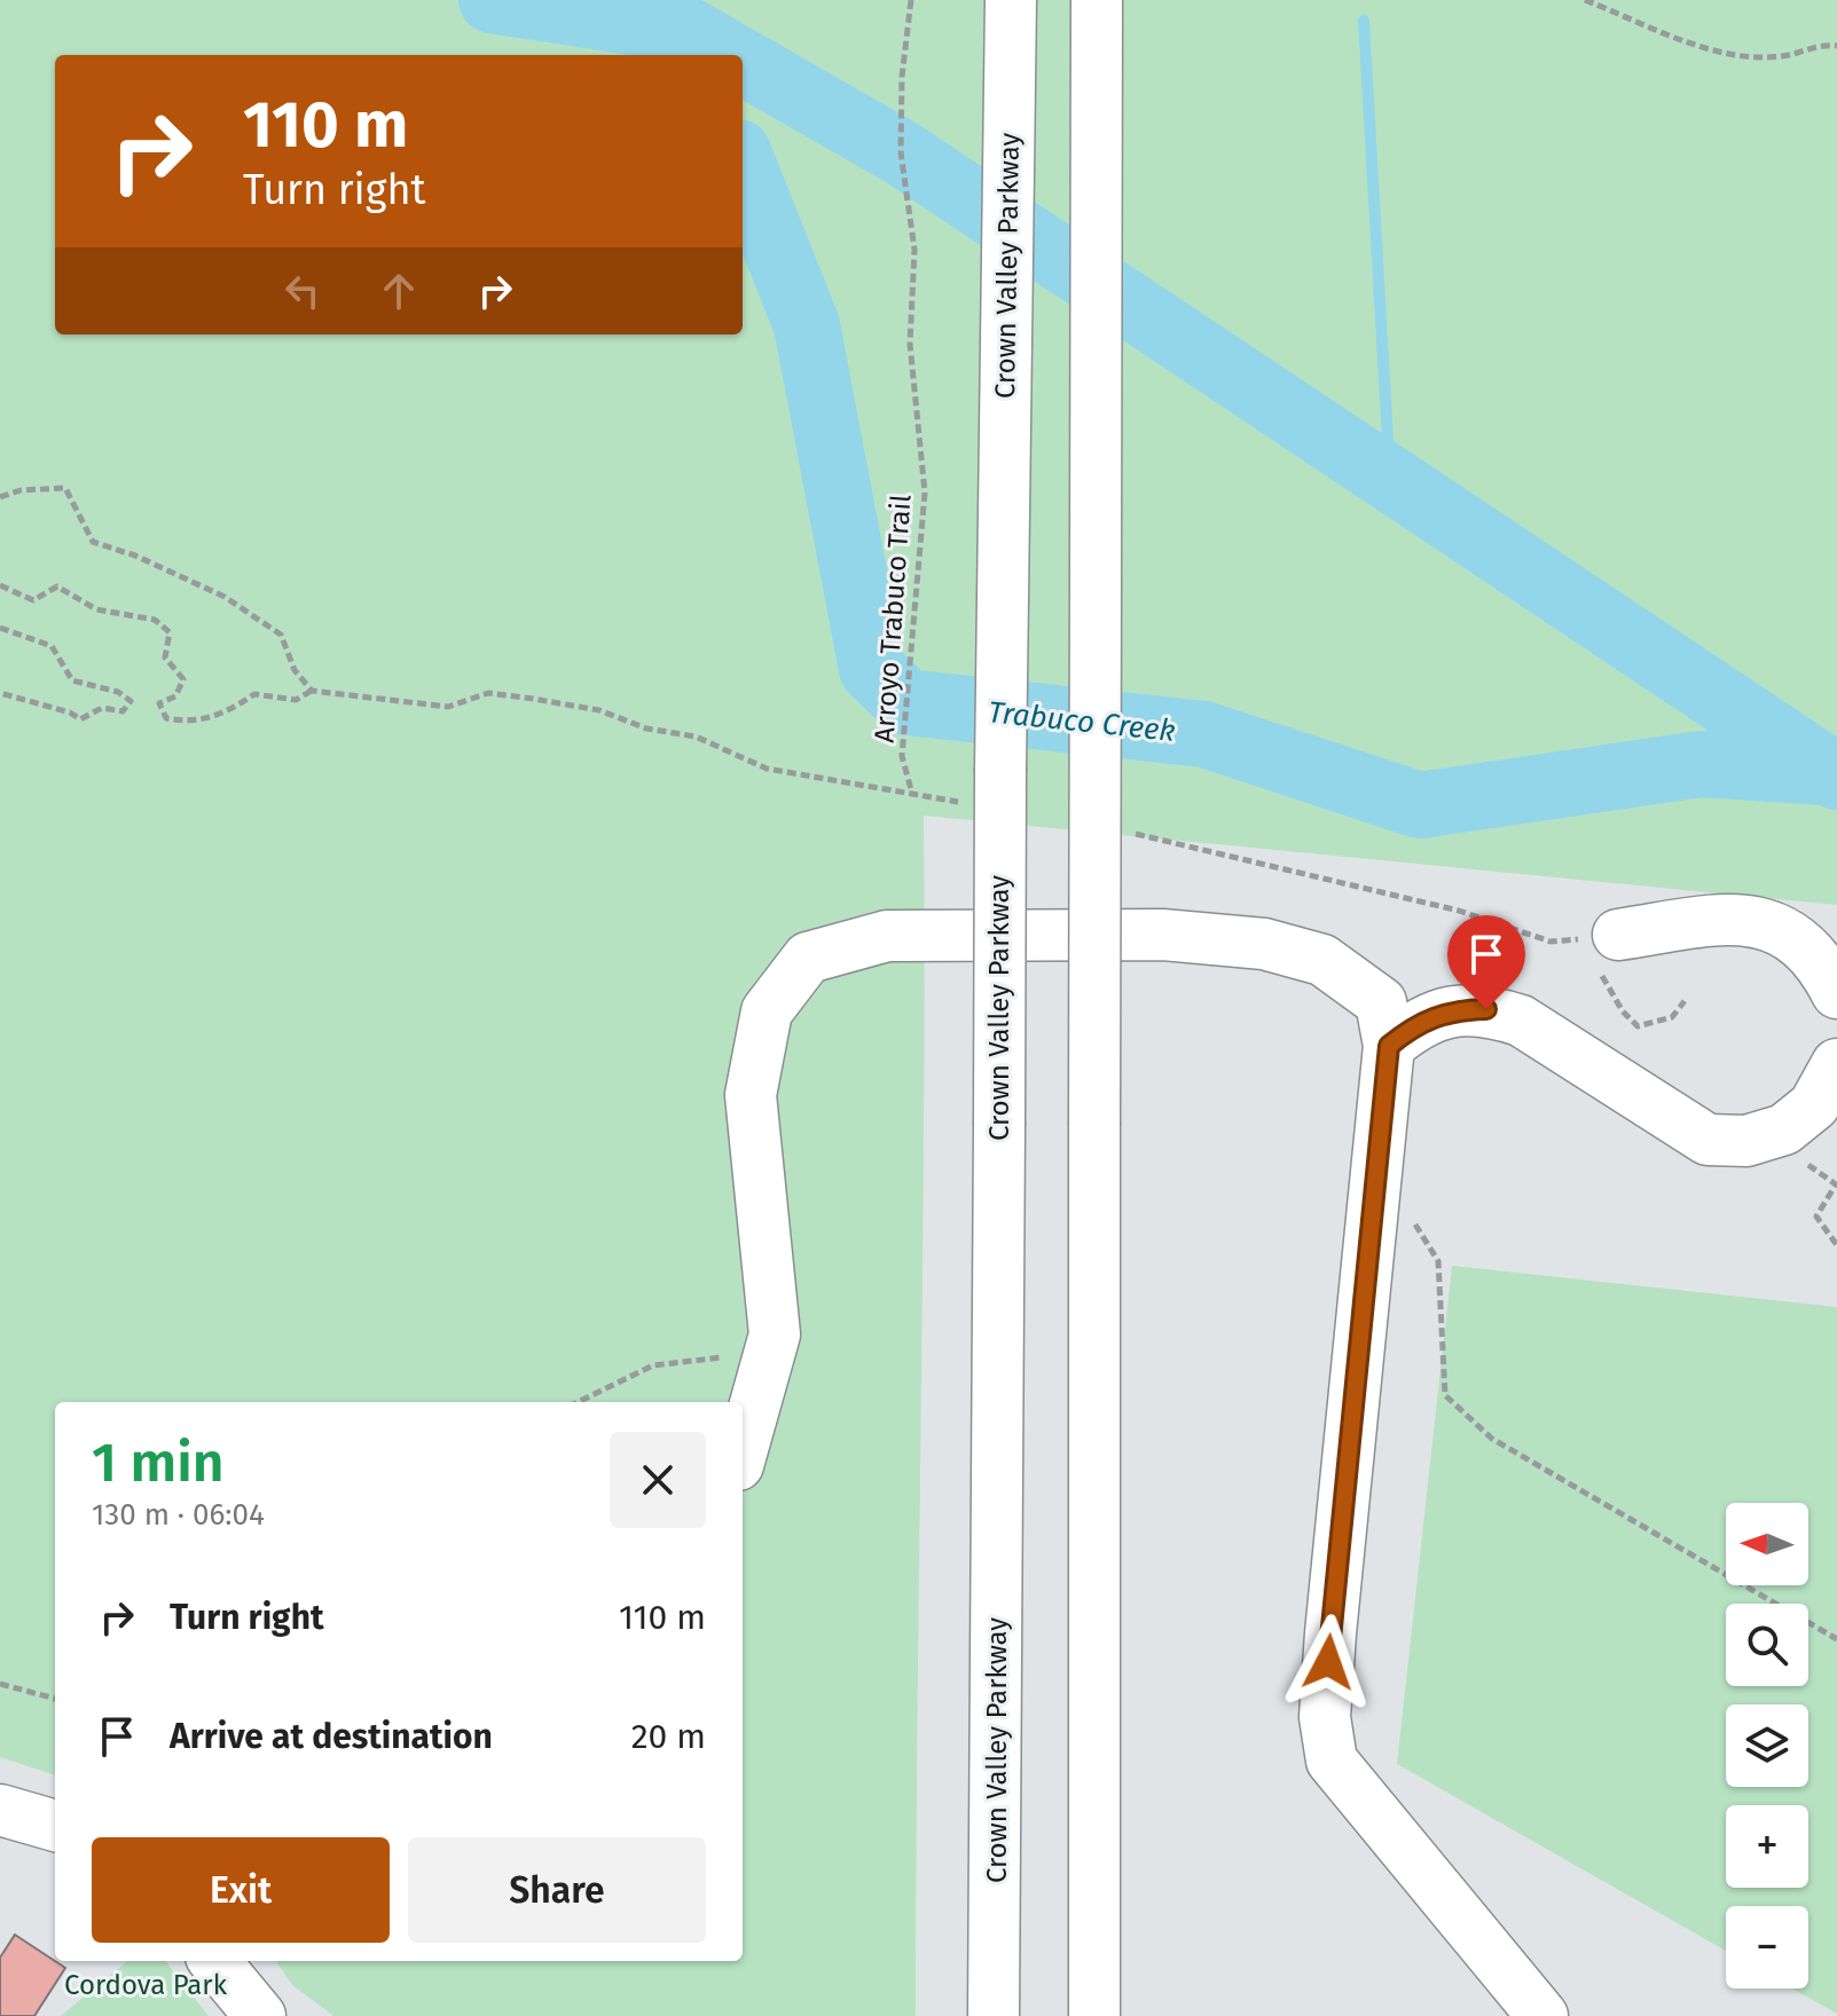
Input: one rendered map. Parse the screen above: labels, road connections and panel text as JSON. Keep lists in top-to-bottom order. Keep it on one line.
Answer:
{"streets":{"main road":["Crown Valley Parkway"],"path":["Arroyo Trabuco Trail"]},"water":["Trabuco Creek"],"parks":["Cordova Park"],"north":"left","page":{"turn":["110 m","Turn right"],"heading":["1 min","130 m · 06:04"],"map_buttons":["+","−"],"list":[{"name":"Turn right","value":"110 m"},{"name":"Arrive at destination","value":"20 m"}],"buttons":["Exit","Share"]}}
